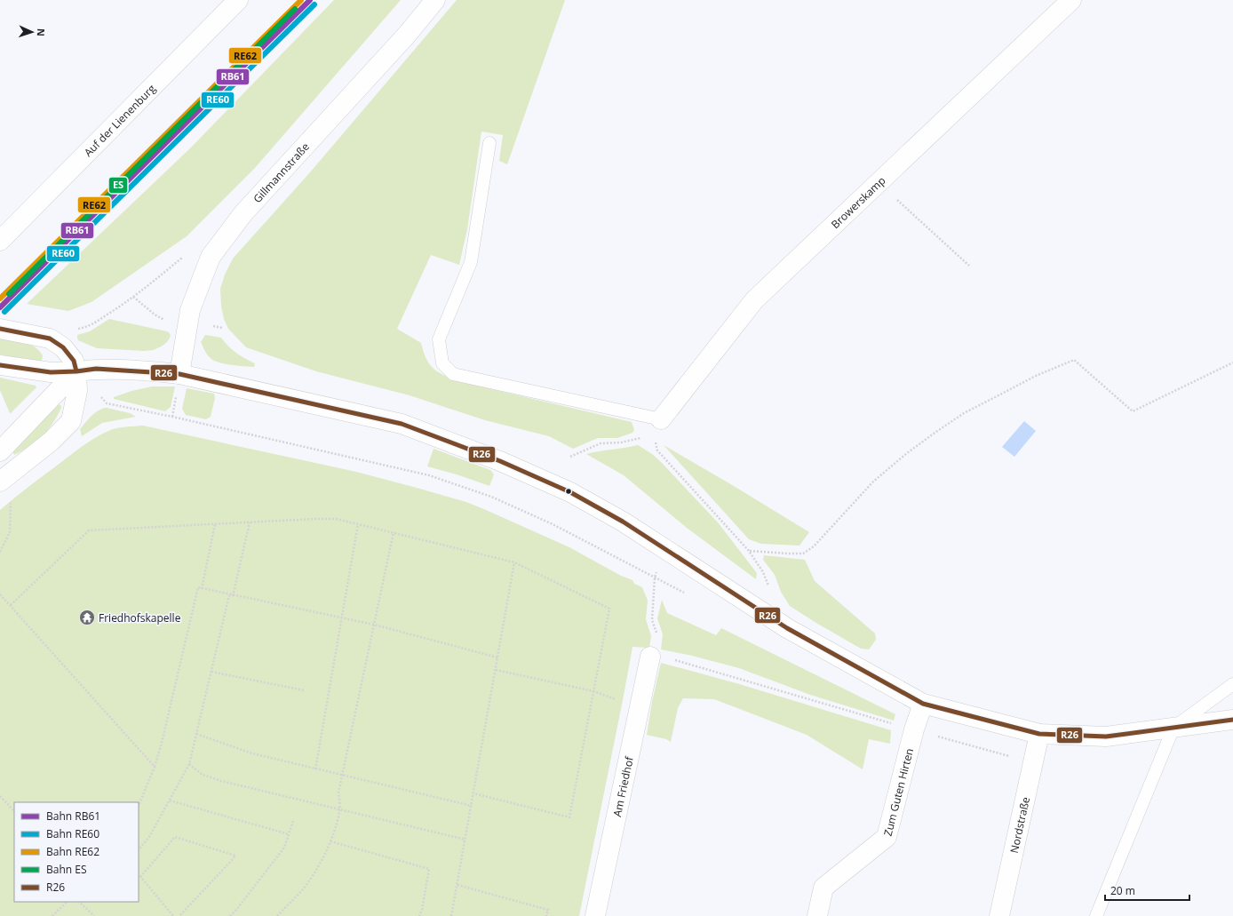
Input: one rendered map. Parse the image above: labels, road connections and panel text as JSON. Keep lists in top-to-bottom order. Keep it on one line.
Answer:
{"streets":{"street":["Auf der Lienenburg","Gillmannstraße","Browerskamp","Am Friedhof","Zum Guten Hirten","Nordstraße"]},"places":{"temple":["Friedhofskapelle"]},"lines":["rail line RB61","rail line RE62","rail line RE60","rail line ES","transit line R26"],"legend":["Bahn RB61","Bahn RE60","Bahn RE62","Bahn ES","R26"],"scale_bar":"20 m","north":"right"}
